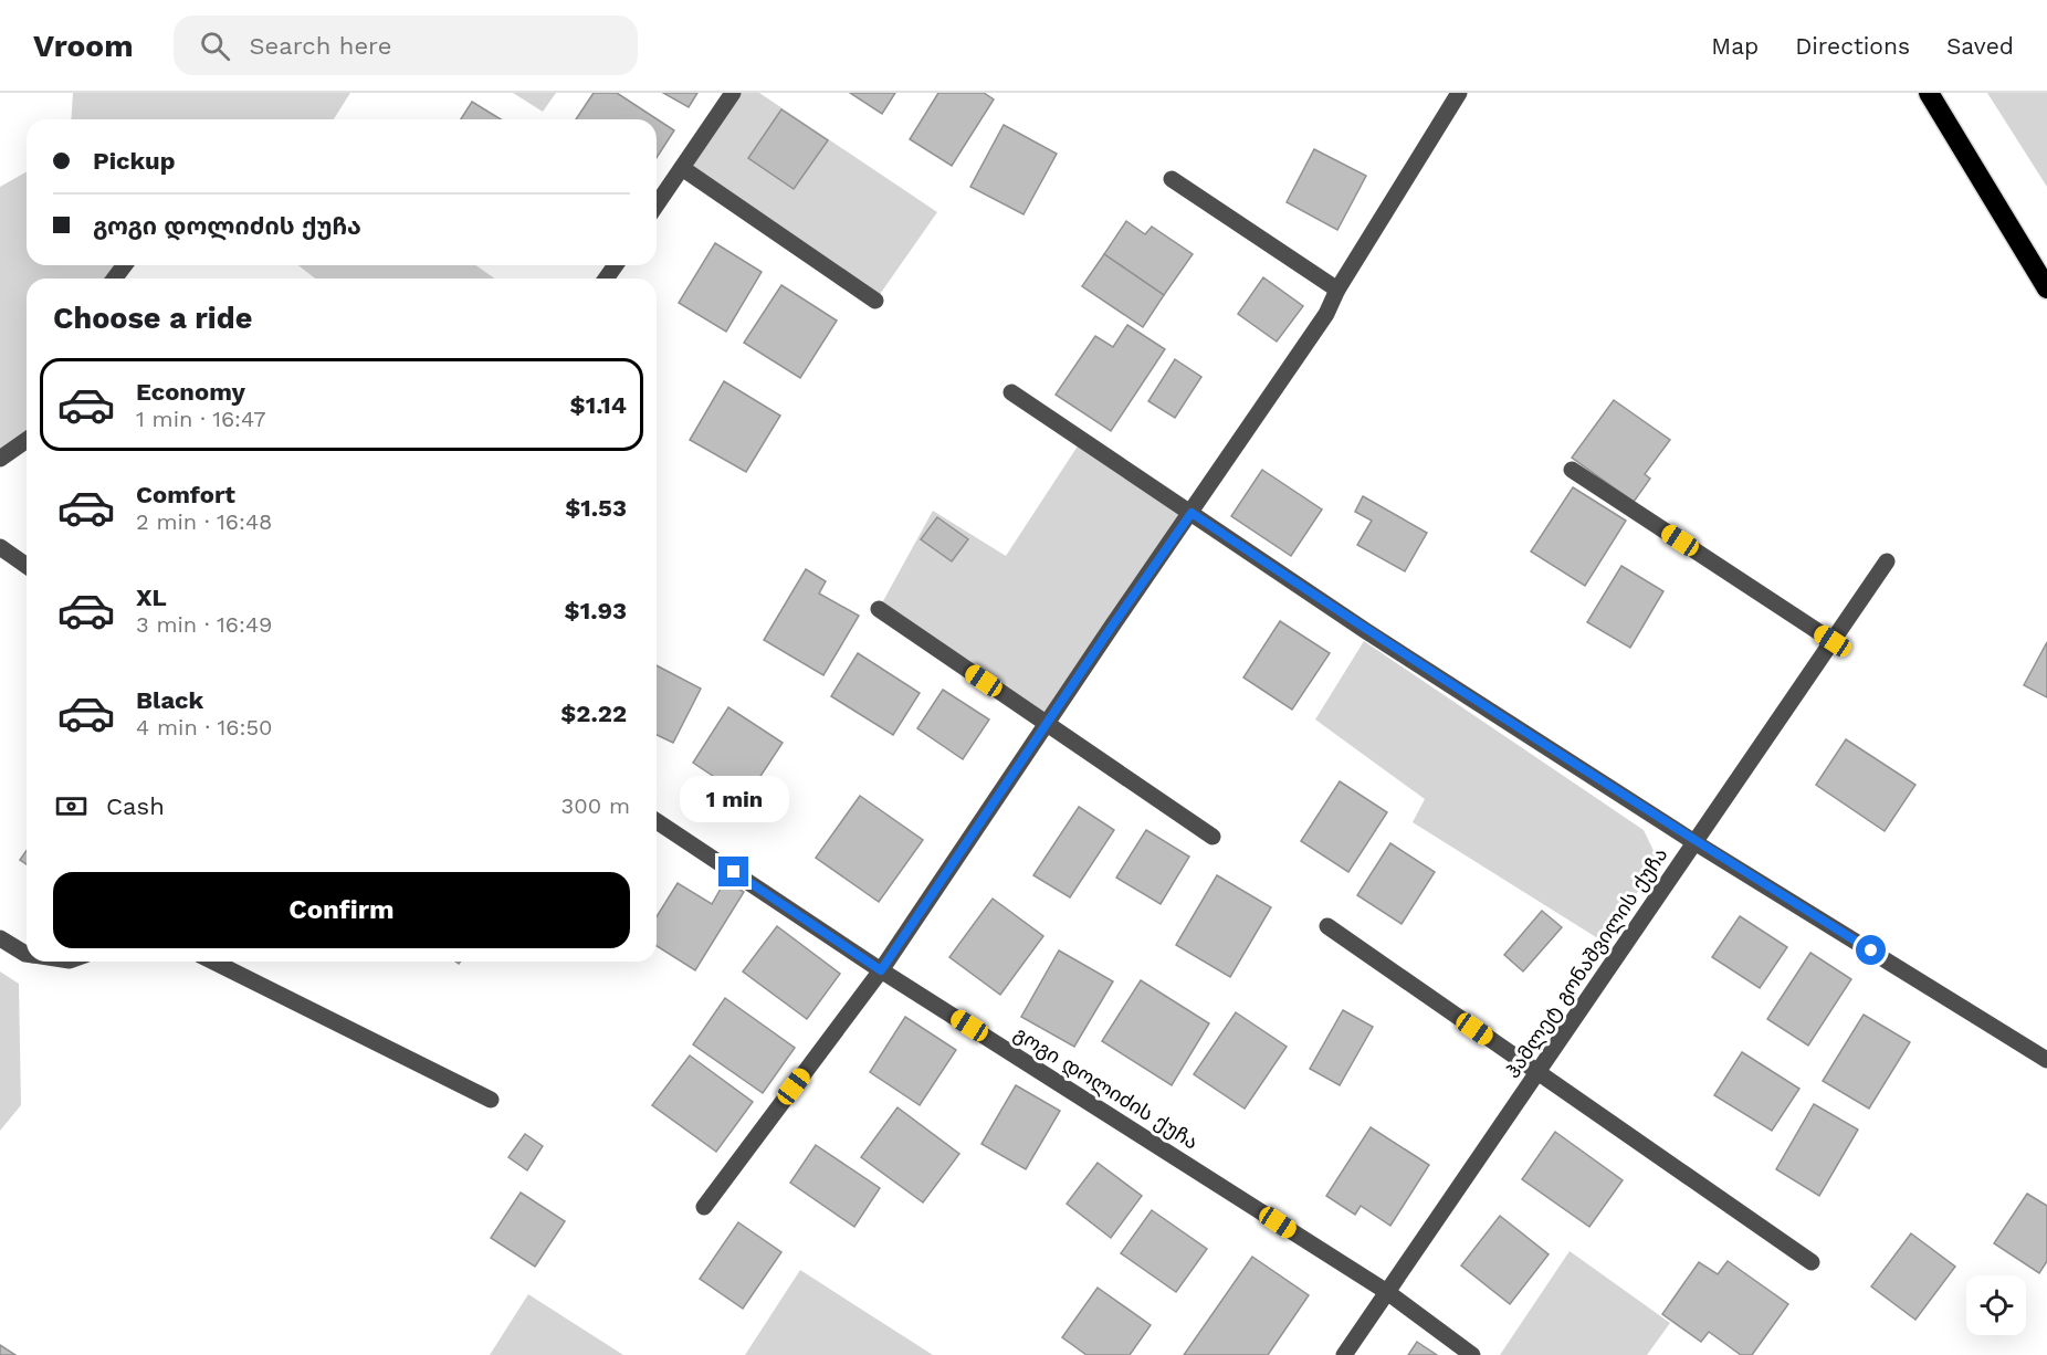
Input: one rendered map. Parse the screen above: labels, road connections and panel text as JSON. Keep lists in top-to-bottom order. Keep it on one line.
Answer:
{"streets":{"street":["ჰამლეტ გონაშვილის ქუჩა","გოგი დოლიძის ქუჩა"]},"crossings":[["ჰამლეტ გონაშვილის ქუჩა","გოგი დოლიძის ქუჩა"]],"page":{"header":"Vroom","search":"Search here","nav":["Map","Directions","Saved"],"banner":["Pickup","გოგი დოლიძის ქუჩა"],"heading":"Choose a ride","list":[{"name":"Economy","note":"1 min · 16:47","value":"$1.14"},{"name":"Comfort","note":"2 min · 16:48","value":"$1.53"},{"name":"XL","note":"3 min · 16:49","value":"$1.93"},{"name":"Black","note":"4 min · 16:50","value":"$2.22"}],"pay":["Cash","300 m"],"bubble":"1 min","buttons":"Confirm"}}
